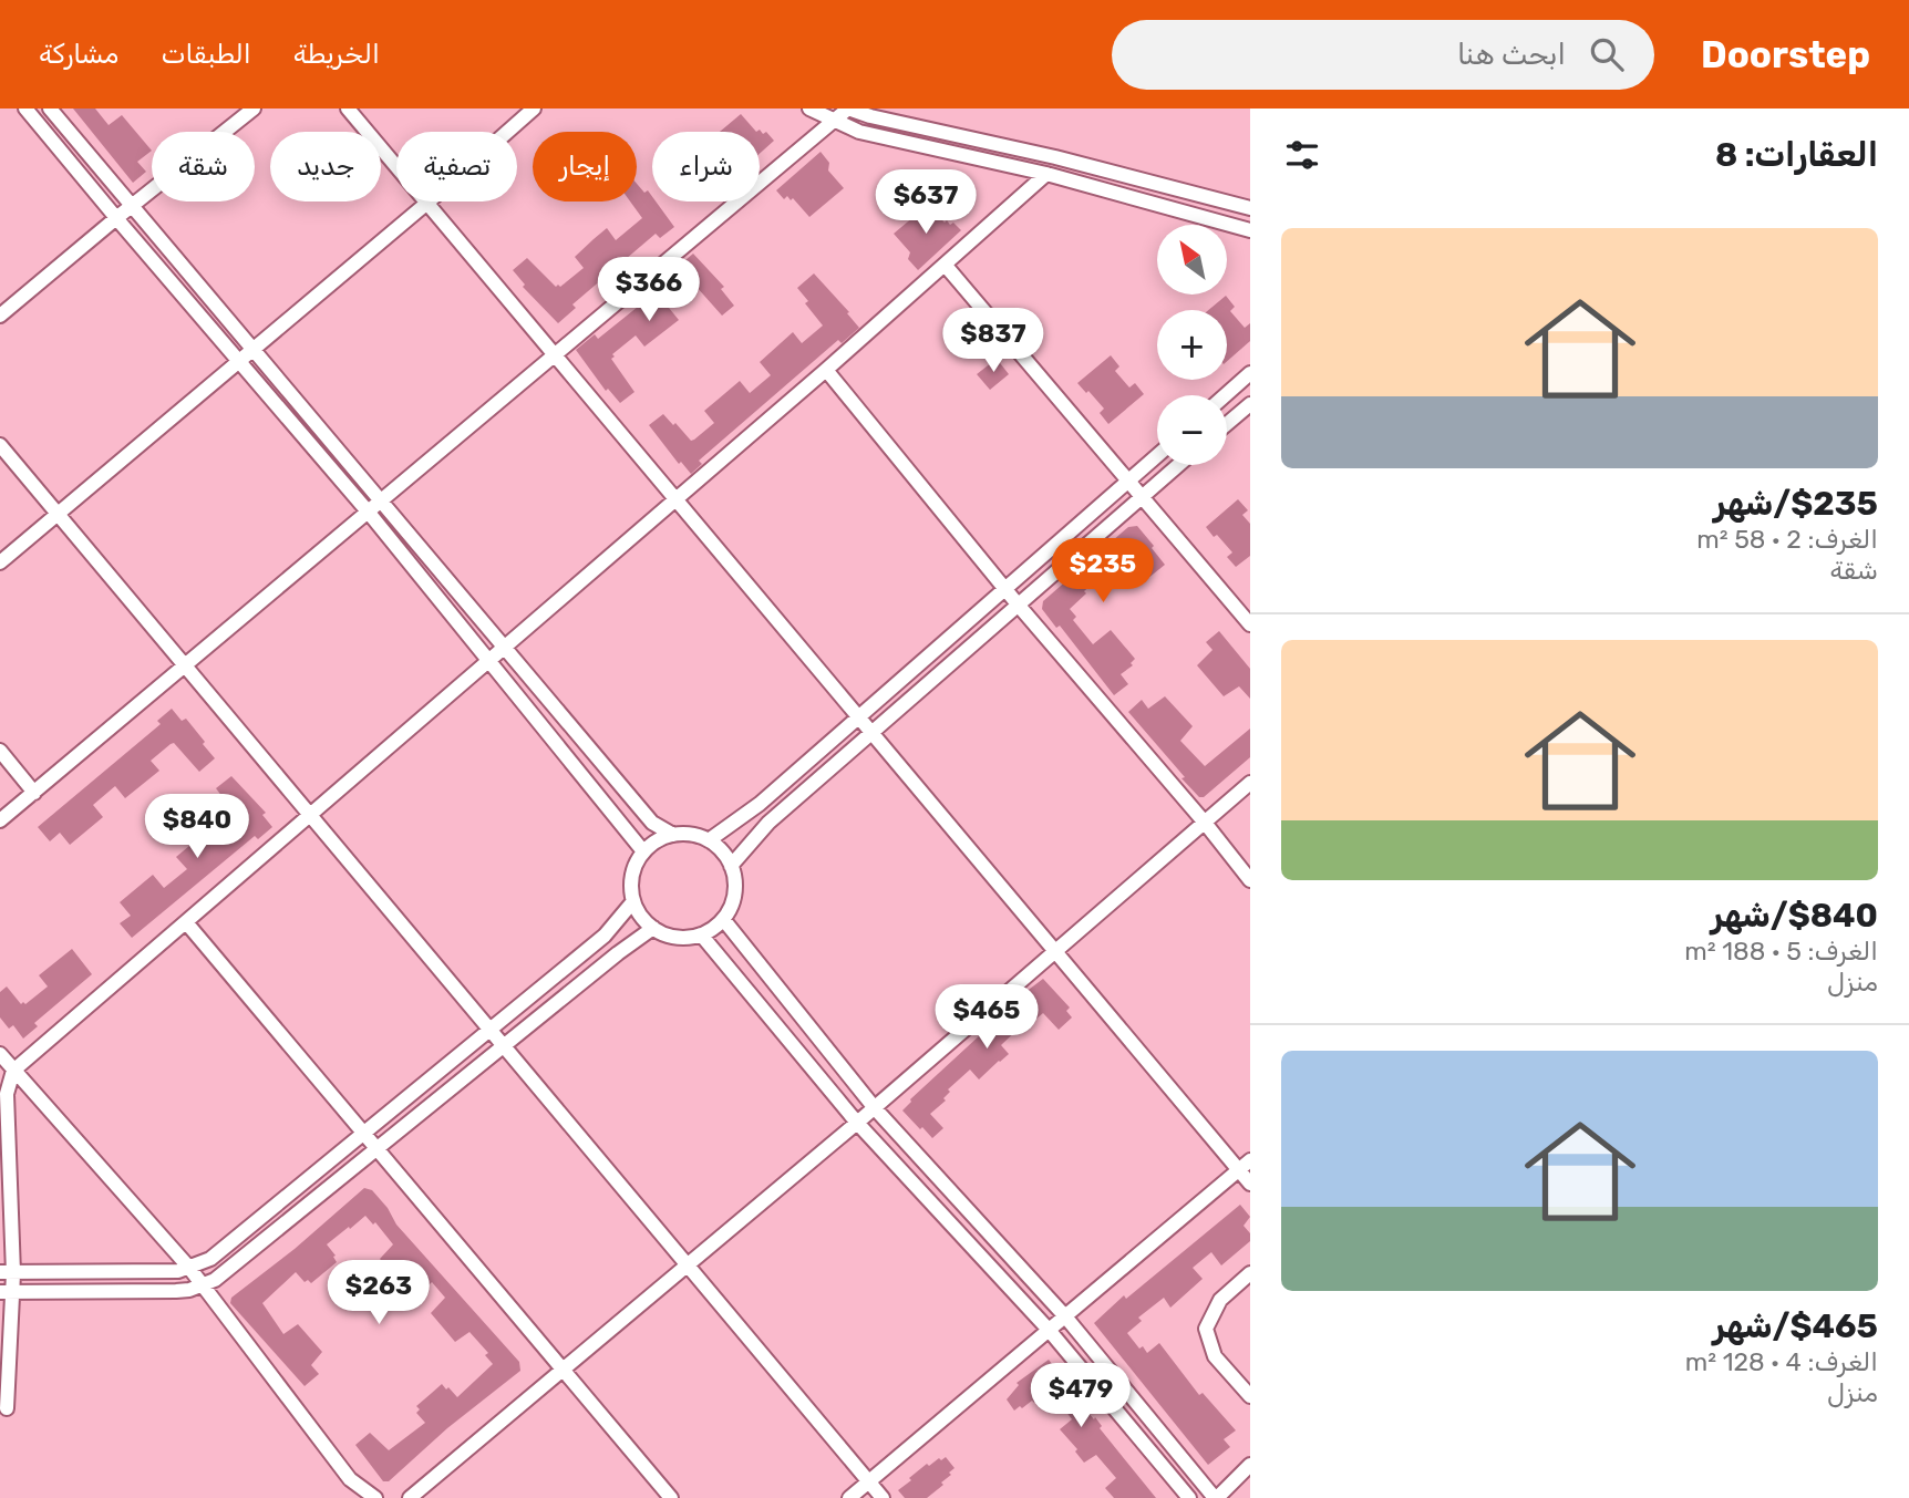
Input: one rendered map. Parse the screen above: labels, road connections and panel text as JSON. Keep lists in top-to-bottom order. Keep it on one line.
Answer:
{"north":"top left","page":{"header":"Doorstep","search":"ابحث هنا","nav":["الخريطة","الطبقات","مشاركة"],"heading":"العقارات: 8","chip":["شراء","إيجار","تصفية","جديد","شقة"],"price":["$637","$366","$837","$235","$840","$465","$263","$479"],"list":[{"name":"$235/شهر","note":"الغرف: 2 · 58 m² · شقة"},{"name":"$840/شهر","note":"الغرف: 5 · 188 m² · منزل"},{"name":"$465/شهر","note":"الغرف: 4 · 128 m² · منزل"}],"map_buttons":["+","−"]}}
